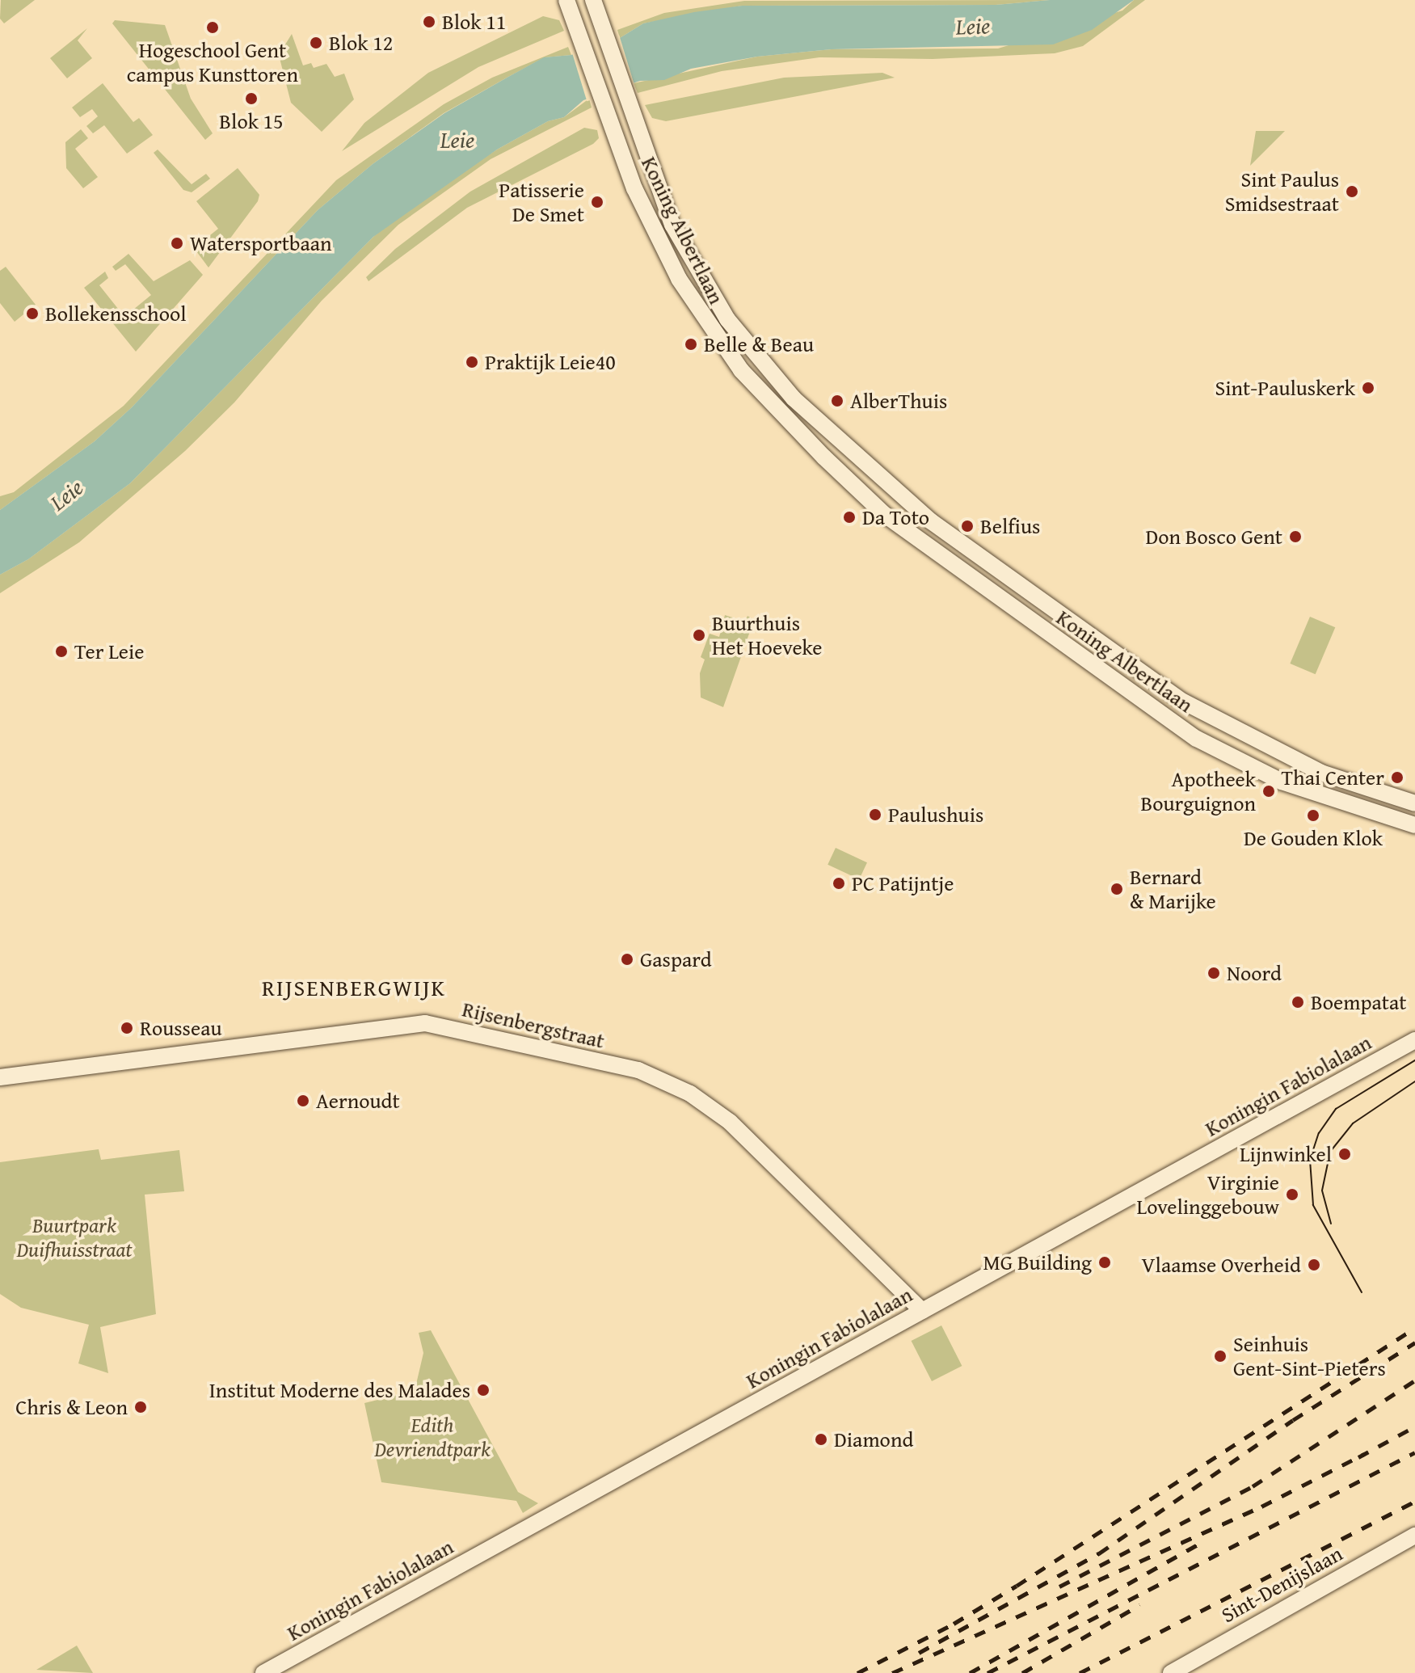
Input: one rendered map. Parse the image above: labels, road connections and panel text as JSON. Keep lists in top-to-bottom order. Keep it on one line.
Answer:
{"streets":{"street":["Koning Albertlaan","Rijsenbergstraat","Koningin Fabiolalaan","Sint-Denijslaan"]},"crossings":[["Rijsenbergstraat","Koningin Fabiolalaan"]],"districts":["RIJSENBERGWIJK"],"water":["Leie"],"parks":["Buurtpark Duifhuisstraat","Edith Devriendtpark"],"places":["Blok 11","Hogeschool Gent campus Kunsttoren","Blok 12","Blok 15","Sint Paulus Smidsestraat","Patisserie De Smet","Watersportbaan","Bollekensschool","Belle & Beau","Praktijk Leie40","Sint-Pauluskerk","AlberThuis","Da Toto","Belfius","Don Bosco Gent","Buurthuis Het Hoeveke","Ter Leie","Thai Center","Apotheek Bourguignon","Paulushuis","De Gouden Klok","PC Patijntje","Bernard & Marijke","Gaspard","Noord","Boempatat","Rousseau","Aernoudt","Lijnwinkel","Virginie Lovelinggebouw","MG Building","Vlaamse Overheid","Seinhuis Gent-Sint-Pieters","Institut Moderne des Malades","Chris & Leon","Diamond"]}
